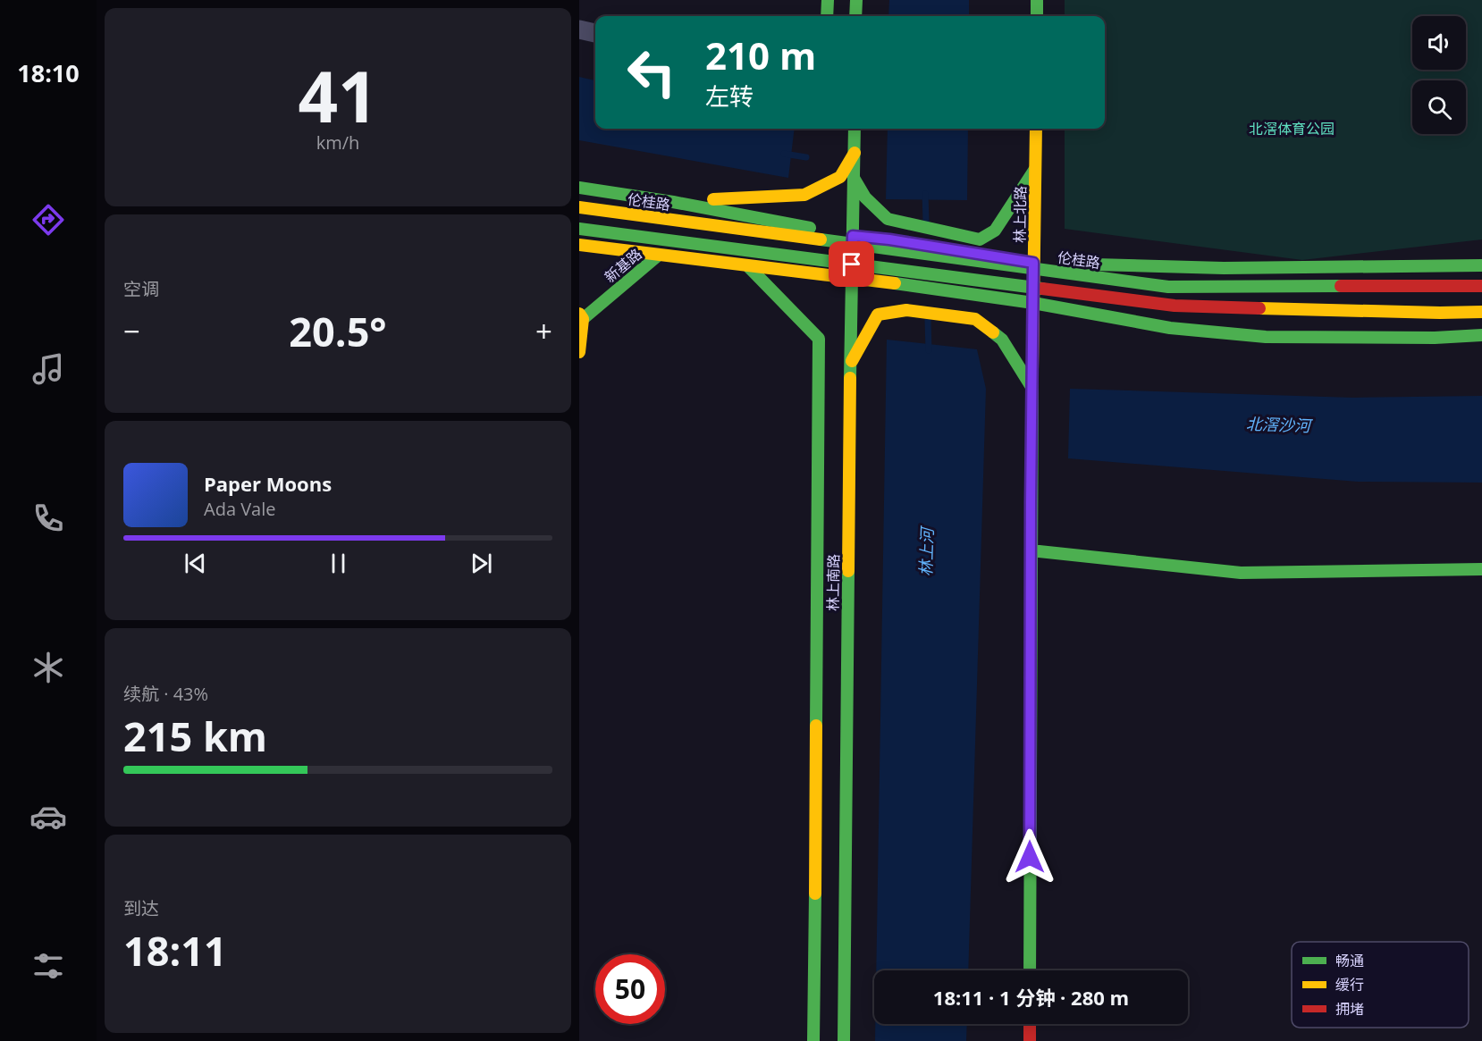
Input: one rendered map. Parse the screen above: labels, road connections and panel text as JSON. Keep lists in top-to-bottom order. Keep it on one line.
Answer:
{"streets":{"main road":["伦桂路","林上北路","新基路","林上南路"]},"water":["北滘沙河","林上河"],"parks":["北滘体育公园"],"legend":["畅通","缓行","拥堵"],"page":{"tabs":"18:10","tile":[["41","km/h"],"空调",["续航 · 43%","215 km"],["到达","18:11"]],"turn":["210 m","左转"],"heat":["−","20.5°","+"],"song":["Paper Moons","Ada Vale"],"limit":"50","trip":"18:11 · 1 分钟 · 280 m"}}
